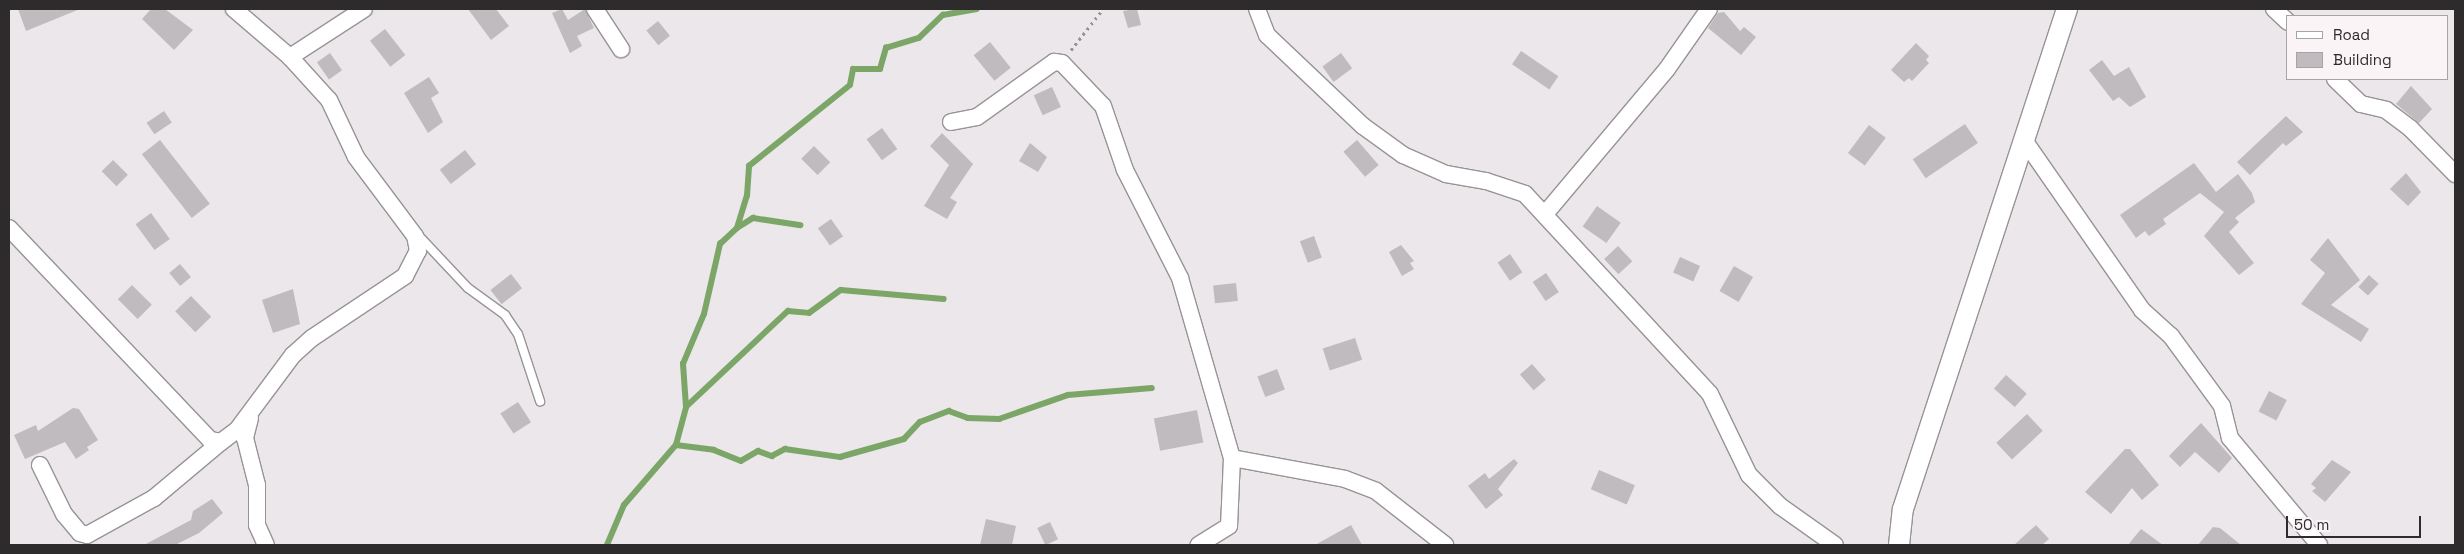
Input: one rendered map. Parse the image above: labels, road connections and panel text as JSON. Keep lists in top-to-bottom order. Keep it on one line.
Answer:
{"legend":["Road","Building"],"scale_bar":"50 m"}
